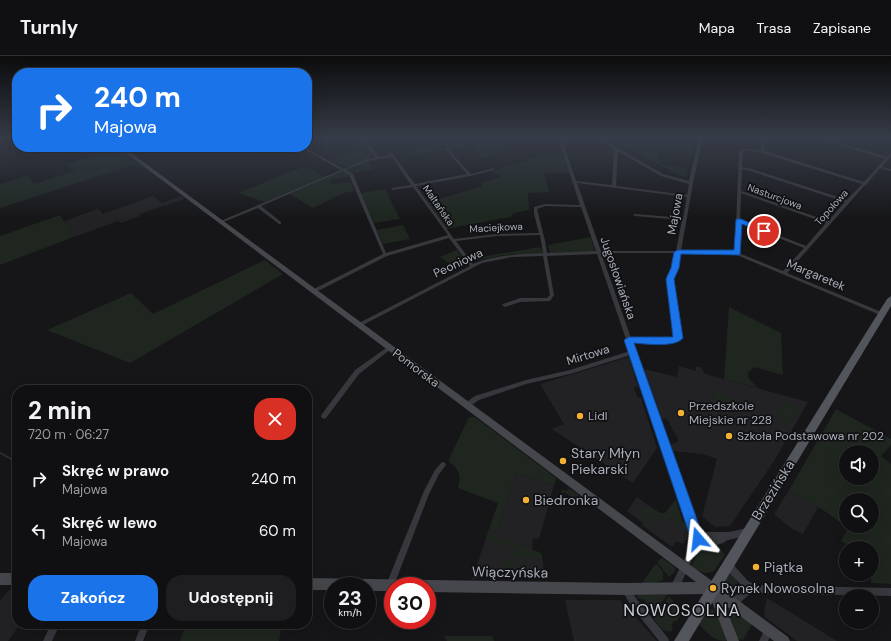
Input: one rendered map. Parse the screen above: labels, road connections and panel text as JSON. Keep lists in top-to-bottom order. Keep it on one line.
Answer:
{"streets":{"main road":["Brzezińska"],"street":["Nasturcjowa","Maltańska","Topolowa","Majowa","Maciejkowa","Peoniowa","Margaretek","Jugosłowiańska","Mirtowa","Pomorska","Wiączyńska"]},"crossings":[["Nasturcjowa","Topolowa"],["Maltańska","Maciejkowa"],["Maltańska","Peoniowa"],["Maltańska","Pomorska"],["Topolowa","Margaretek"],["Majowa","Margaretek"],["Majowa","Jugosłowiańska"],["Maciejkowa","Peoniowa"],["Maciejkowa","Jugosłowiańska"],["Maciejkowa","Pomorska"],["Peoniowa","Margaretek"],["Peoniowa","Jugosłowiańska"],["Peoniowa","Pomorska"],["Margaretek","Jugosłowiańska"],["Margaretek","Brzezińska"],["Jugosłowiańska","Mirtowa"],["Mirtowa","Pomorska"],["Pomorska","Brzezińska"],["Pomorska","Wiączyńska"],["Brzezińska","Wiączyńska"]],"districts":["NOWOSOLNA"],"places":["Przedszkole Miejskie nr 228","Lidl","Szkoła Podstawowa nr 202","Stary Młyn Piekarski","Biedronka","Piątka","Rynek Nowosolna"],"page":{"header":"Turnly","nav":["Mapa","Trasa","Zapisane"],"turn":["240 m","Majowa"],"heading":["2 min","720 m · 06:27"],"map_buttons":["+","−"],"list":[{"name":"Skręć w prawo","note":"Majowa","value":"240 m"},{"name":"Skręć w lewo","note":"Majowa","value":"60 m"}],"buttons":["Zakończ","Udostępnij"],"speed":"23 km/h","limit":"30"}}
